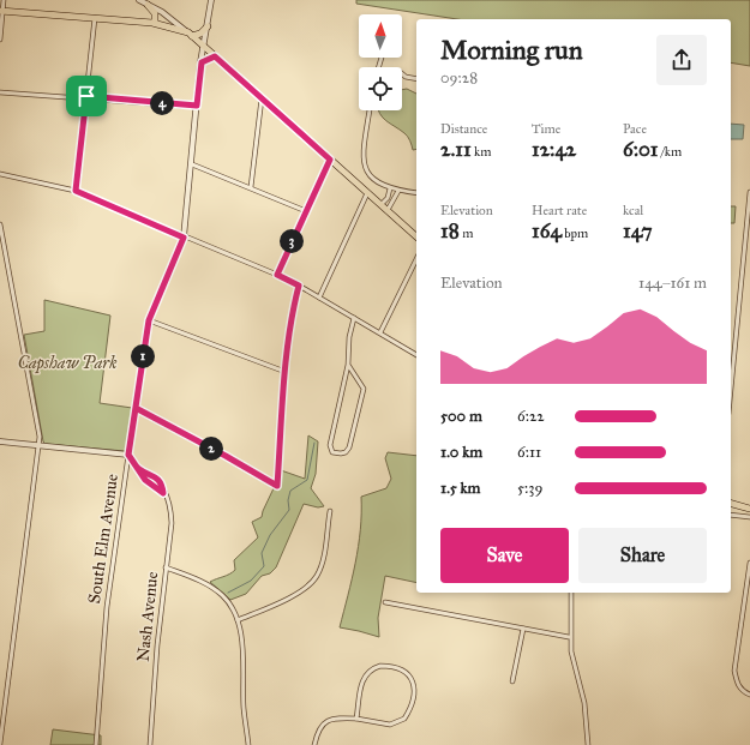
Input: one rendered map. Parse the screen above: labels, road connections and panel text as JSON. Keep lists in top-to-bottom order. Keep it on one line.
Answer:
{"streets":{"street":["South Elm Avenue","Nash Avenue"]},"crossings":[["South Elm Avenue","Nash Avenue"]],"parks":["Capshaw Park"],"north":"top","page":{"heading":["Morning run","09:28"],"pins":["4","3","1","2"],"stats":[["Distance","2.11 km"],["Time","12:42"],["Pace","6:01 /km"],["Elevation","18 m"],["Heart rate","164 bpm"],["kcal","147"]],"chart":["Elevation","144–161 m"],"list":[{"name":"500 m","note":"6:22"},{"name":"1.0 km","note":"6:11"},{"name":"1.5 km","note":"5:39"}],"buttons":["Save","Share"]}}
